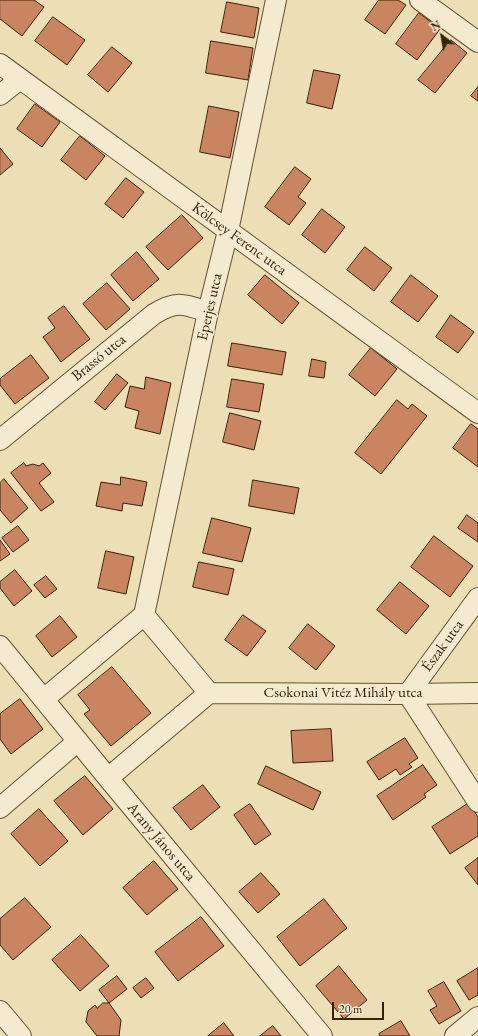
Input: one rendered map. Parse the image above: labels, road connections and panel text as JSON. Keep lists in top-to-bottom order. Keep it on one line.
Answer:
{"streets":{"street":["Kölcsey Ferenc utca","Eperjes utca","Brassó utca","Észak utca","Csokonai Vitéz Mihály utca","Arany János utca"]},"crossings":[["Kölcsey Ferenc utca","Eperjes utca"],["Eperjes utca","Brassó utca"],["Észak utca","Csokonai Vitéz Mihály utca"]],"scale_bar":"20 m","north":"top left"}
